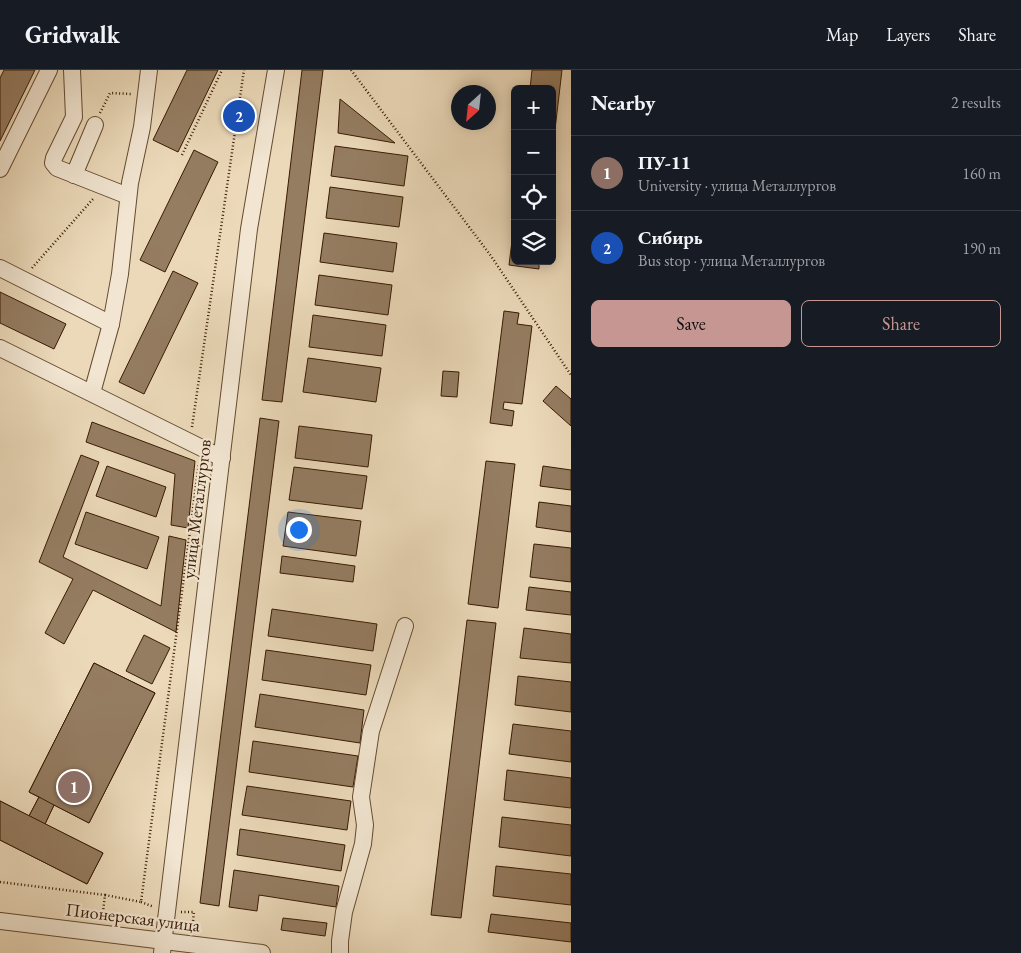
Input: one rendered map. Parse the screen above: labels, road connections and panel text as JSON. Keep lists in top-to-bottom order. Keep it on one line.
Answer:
{"streets":{"street":["улица Металлургов","Пионерская улица"]},"crossings":[["улица Металлургов","Пионерская улица"]],"north":"bottom left","page":{"header":"Gridwalk","nav":["Map","Layers","Share"],"heading":["Nearby","2 results"],"map_buttons":["+","−"],"pins":["2","1"],"list":[{"mark":"1","name":"ПУ-11","note":"University · улица Металлургов","value":"160 m"},{"mark":"2","name":"Сибирь","note":"Bus stop · улица Металлургов","value":"190 m"}],"buttons":["Save","Share"]}}
